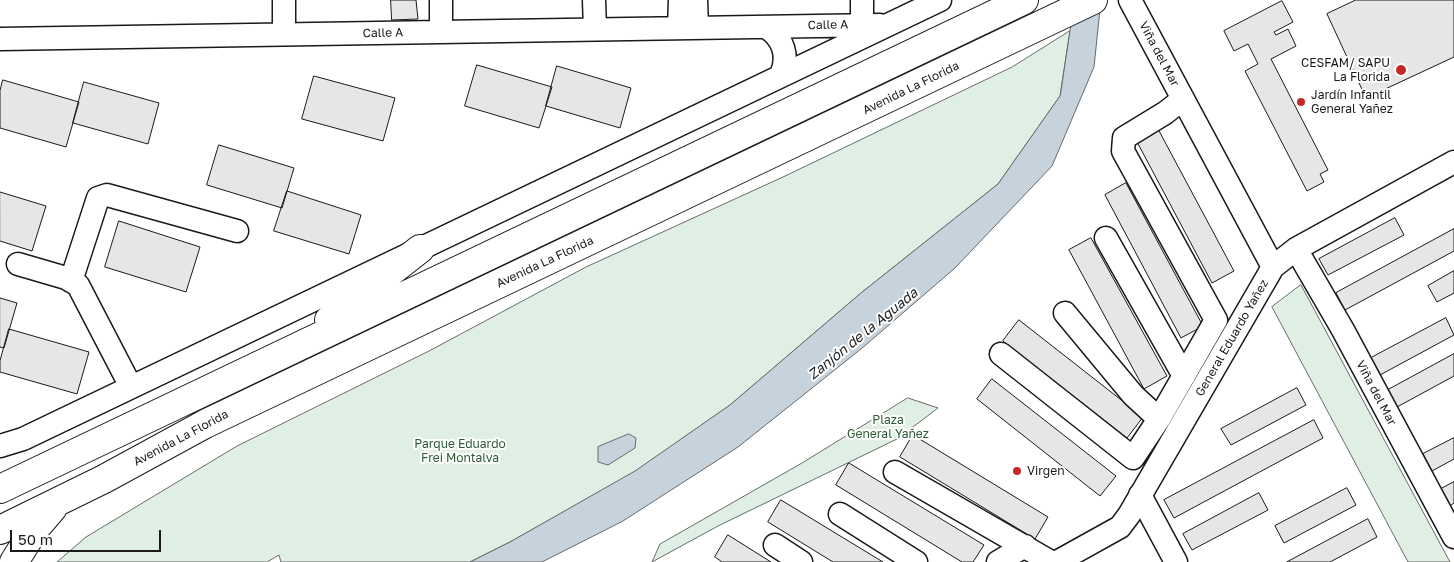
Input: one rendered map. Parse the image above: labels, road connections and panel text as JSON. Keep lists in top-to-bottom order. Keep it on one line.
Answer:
{"streets":{"main road":["Avenida La Florida"],"street":["Calle A","Viña del Mar","General Eduardo Yañez"]},"crossings":[["Viña del Mar","General Eduardo Yañez"]],"water":["Zanjón de la Aguada"],"parks":["Plaza General Yañez","Parque Eduardo Frei Montalva"],"places":["CESFAM/ SAPU La Florida","Jardín Infantil General Yañez","Virgen"],"scale_bar":"50 m"}
